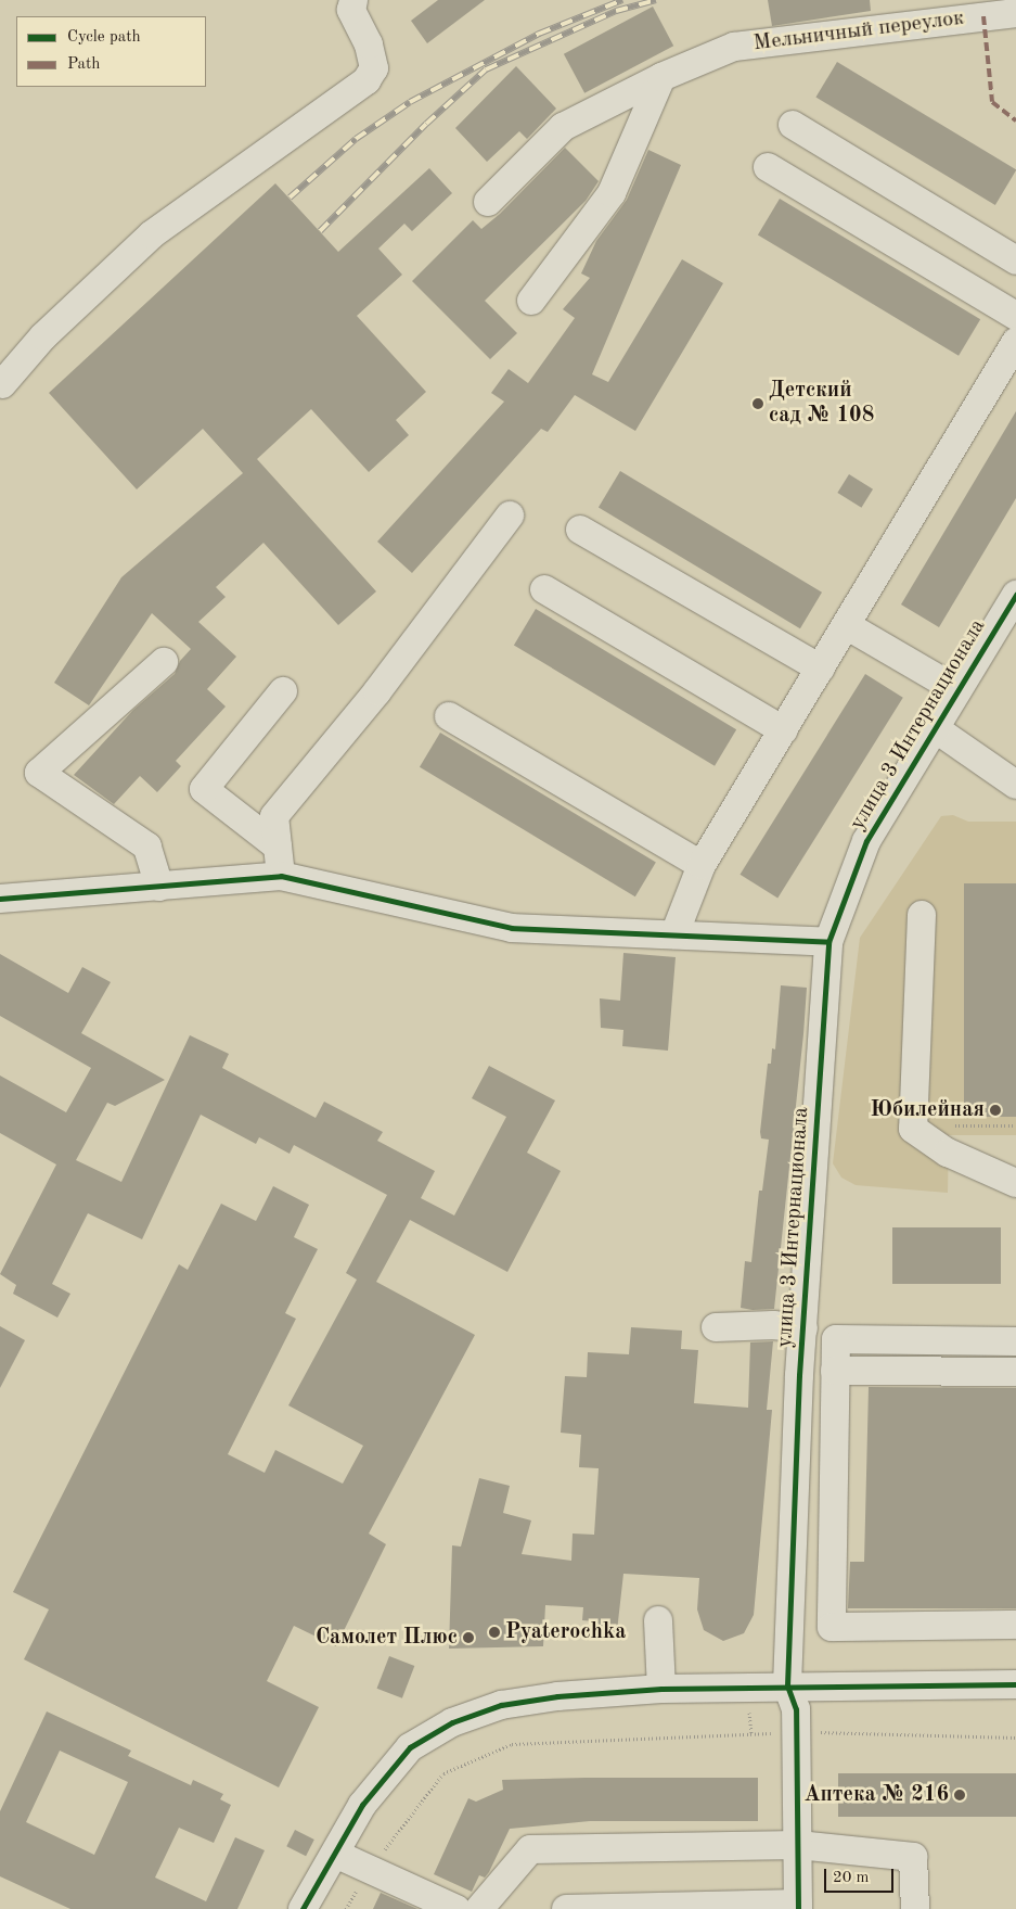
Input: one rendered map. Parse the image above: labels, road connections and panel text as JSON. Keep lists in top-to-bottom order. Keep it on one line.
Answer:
{"streets":{"street":["Мельничный переулок","улица 3 Интернационала"]},"places":["Детский сад № 108","Юбилейная","Pyaterochka","Самолет Плюс","Аптека № 216"],"legend":["Cycle path","Path"],"scale_bar":"20 m"}
